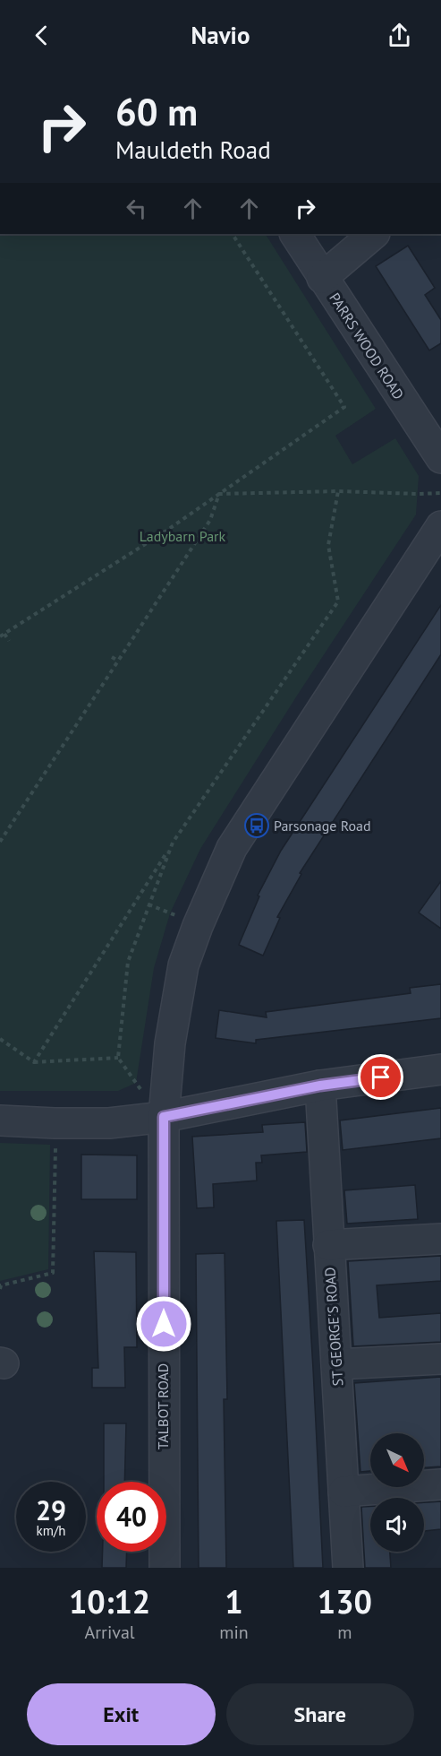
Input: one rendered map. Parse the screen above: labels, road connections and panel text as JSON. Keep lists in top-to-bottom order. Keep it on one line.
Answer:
{"streets":{"street":["PARRS WOOD ROAD","ST GEORGE'S ROAD","TALBOT ROAD"]},"parks":["Ladybarn Park"],"places":{"bus stop":["Parsonage Road"]},"north":"bottom right","page":{"header":"Navio","turn":["60 m","Mauldeth Road"],"speed":"29 km/h","limit":"40","eta":["10:12","Arrival","1","min","130","m"],"buttons":["Exit","Share"]}}
